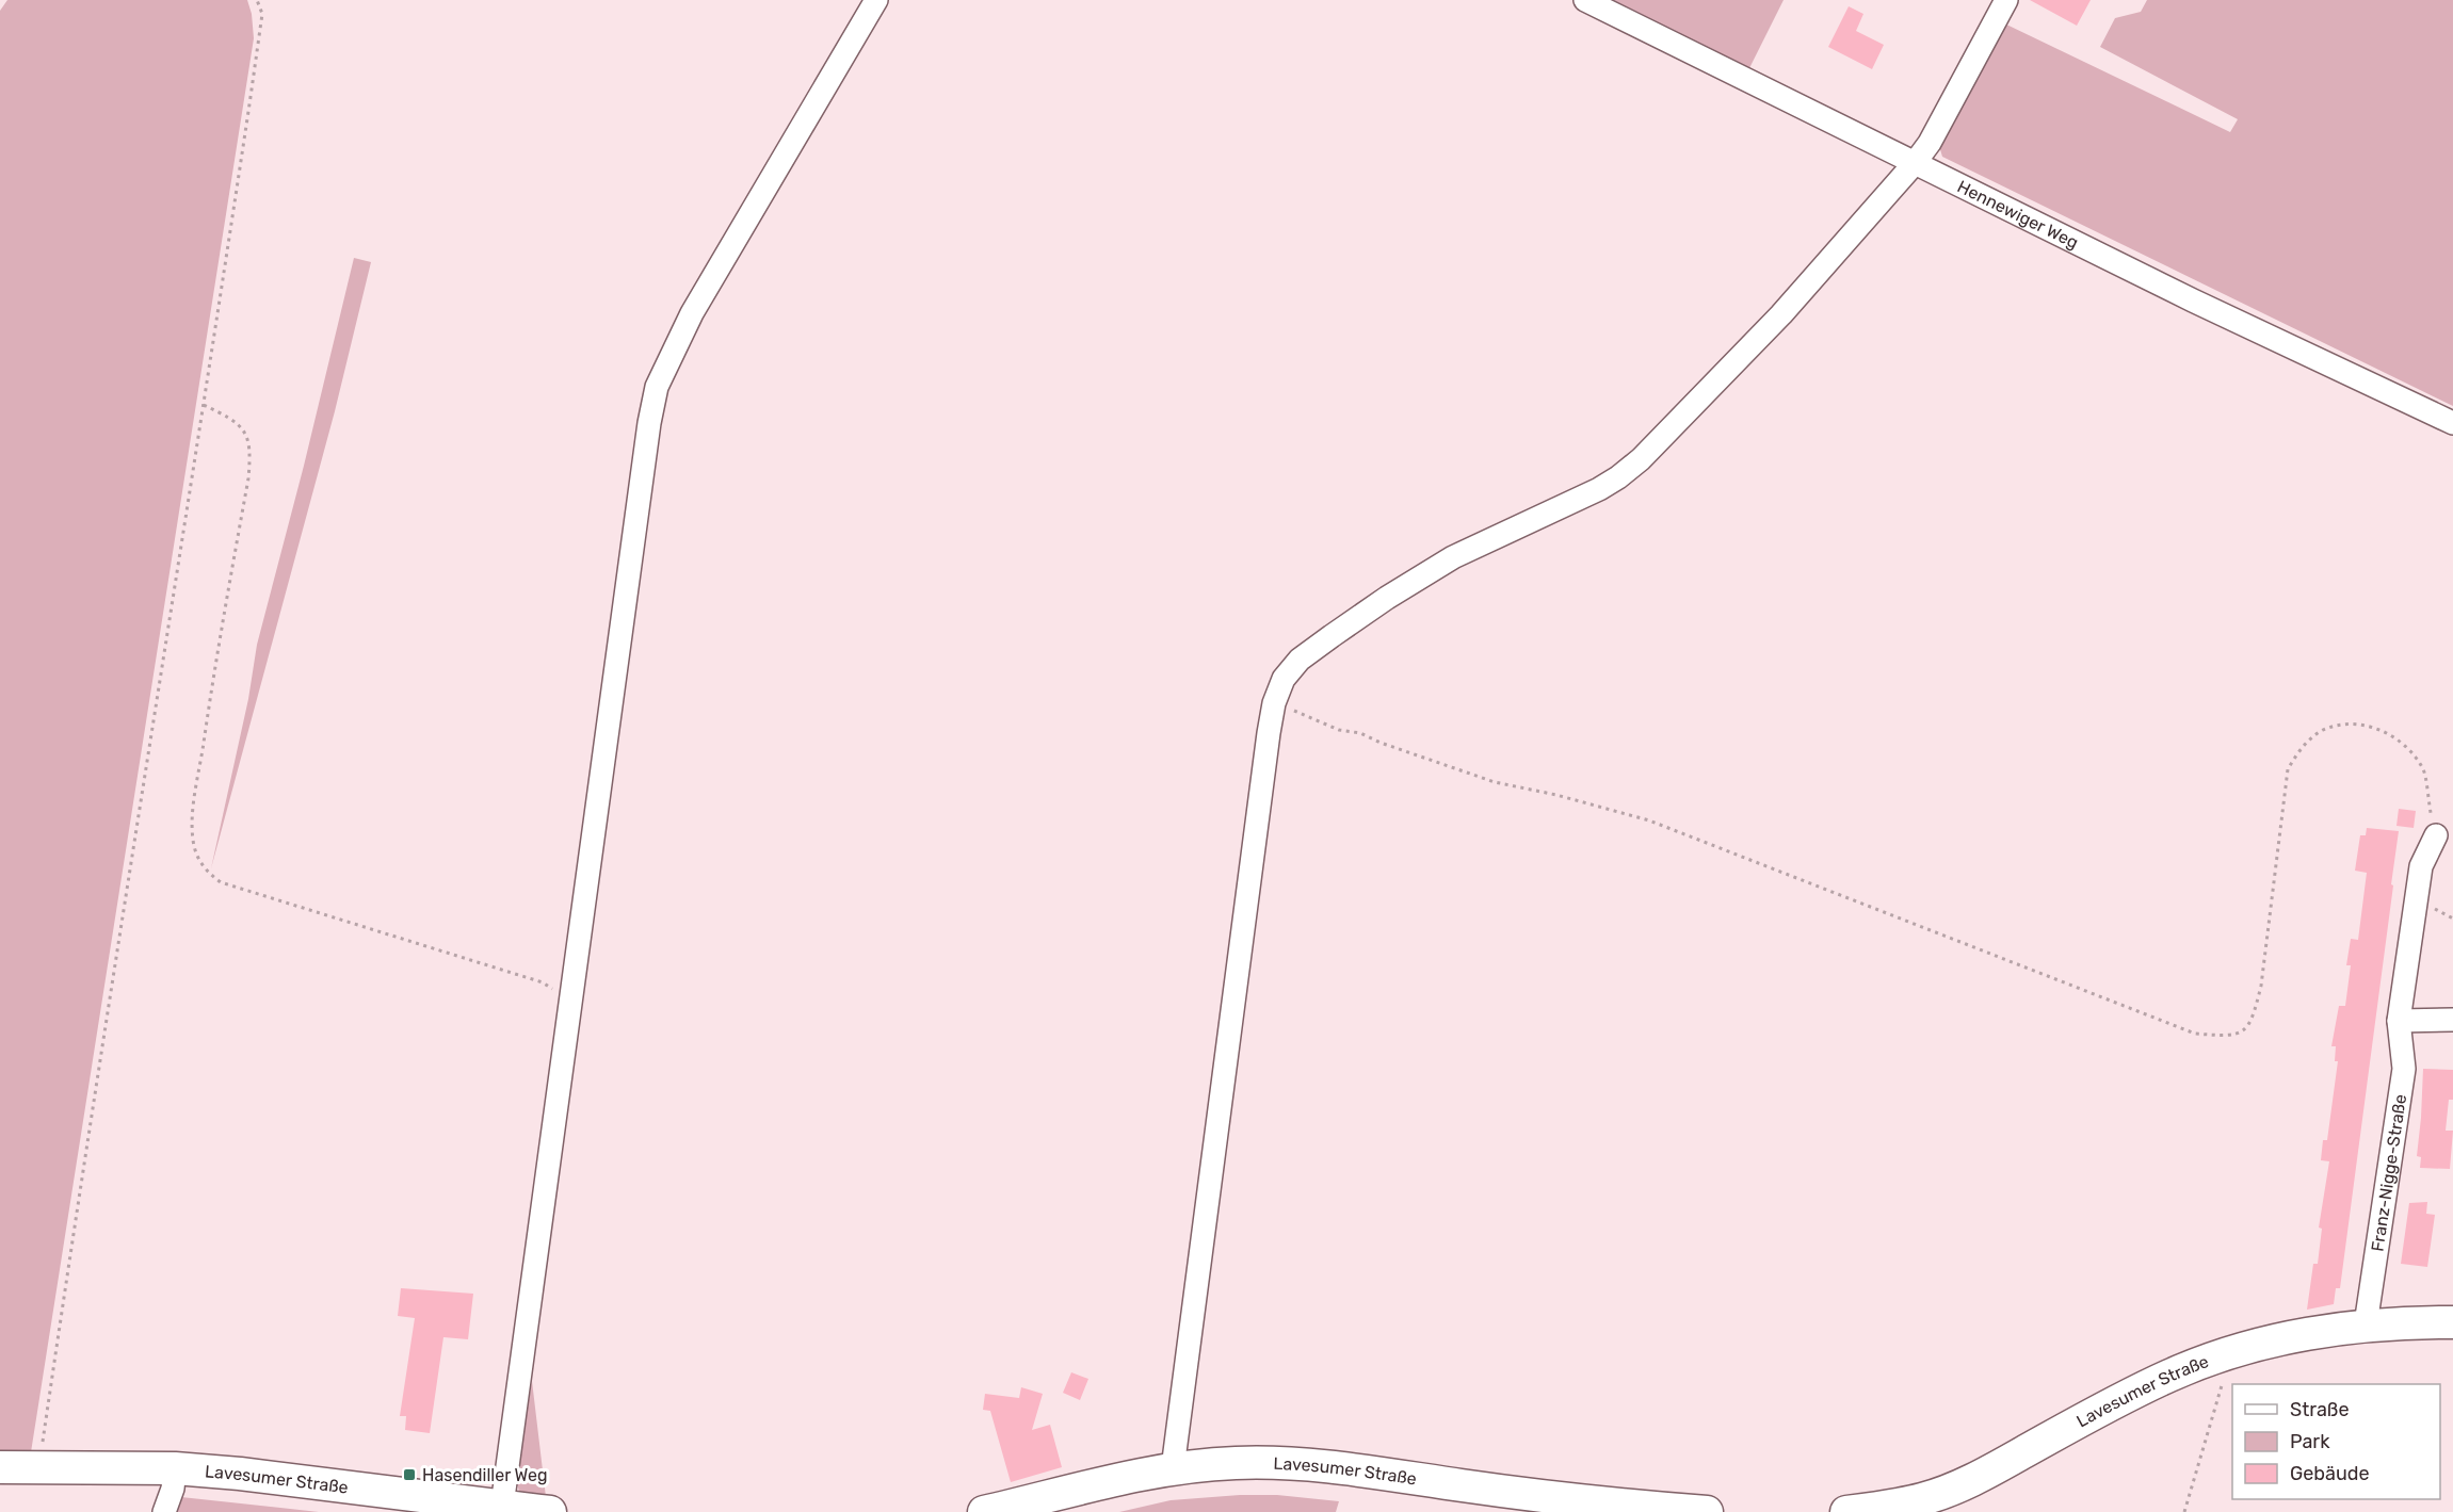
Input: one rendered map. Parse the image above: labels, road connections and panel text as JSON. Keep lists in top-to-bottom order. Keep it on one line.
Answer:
{"streets":{"street":["Hennewiger Weg","Franz-Nigge-Straße","Lavesumer Straße"]},"crossings":[["Franz-Nigge-Straße","Lavesumer Straße"]],"places":{"transit":["Hasendiller Weg"]},"legend":["Straße","Park","Gebäude"]}
